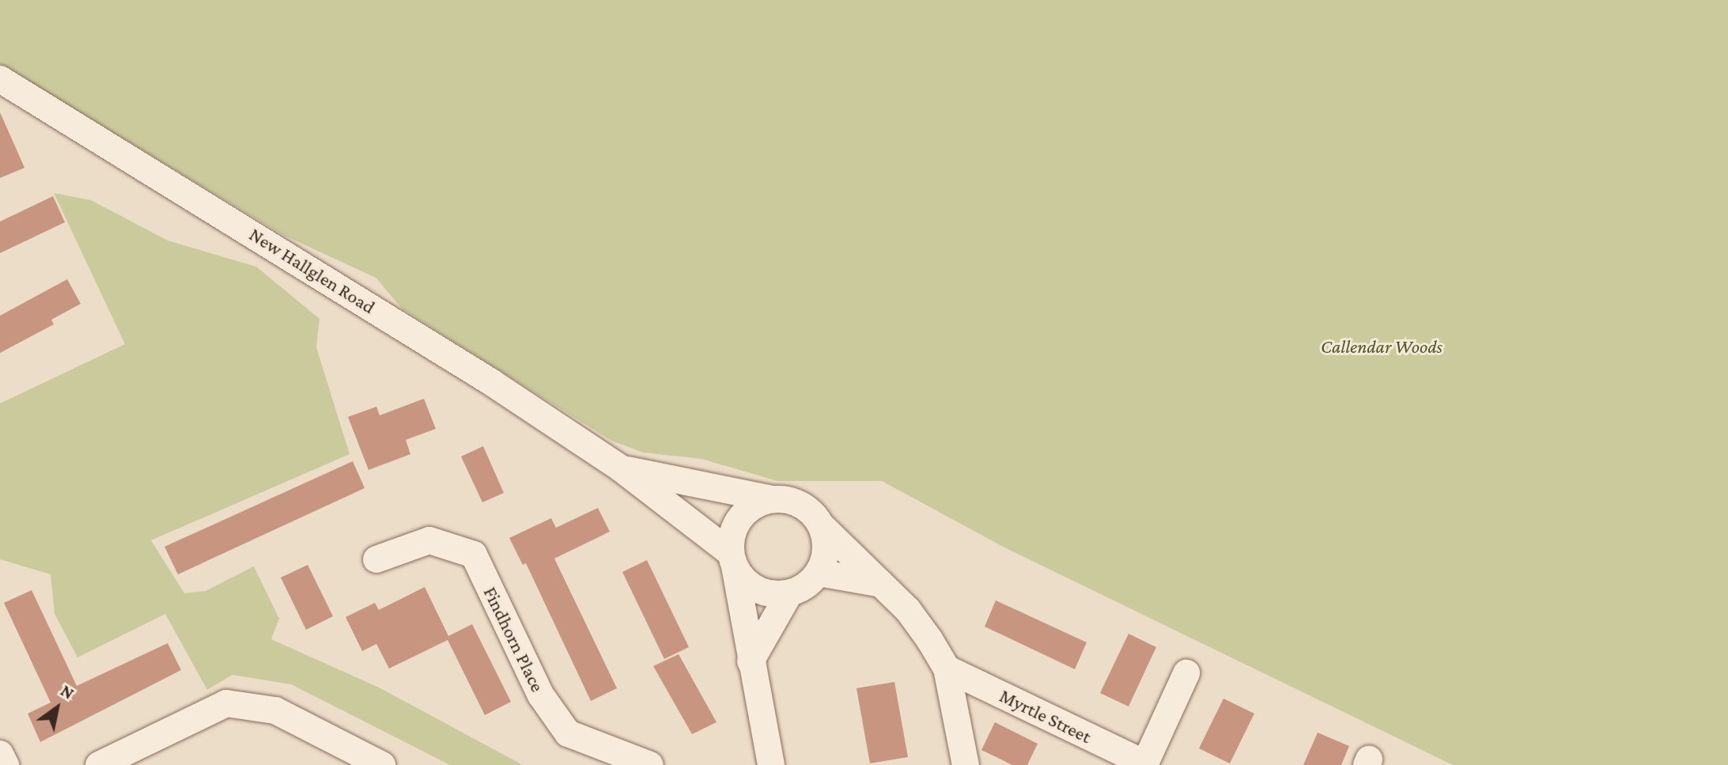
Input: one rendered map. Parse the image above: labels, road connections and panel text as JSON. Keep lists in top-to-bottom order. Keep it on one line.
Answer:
{"streets":{"street":["New Hallglen Road","Findhorn Place","Myrtle Street"]},"parks":["Callendar Woods"],"north":"top right"}
